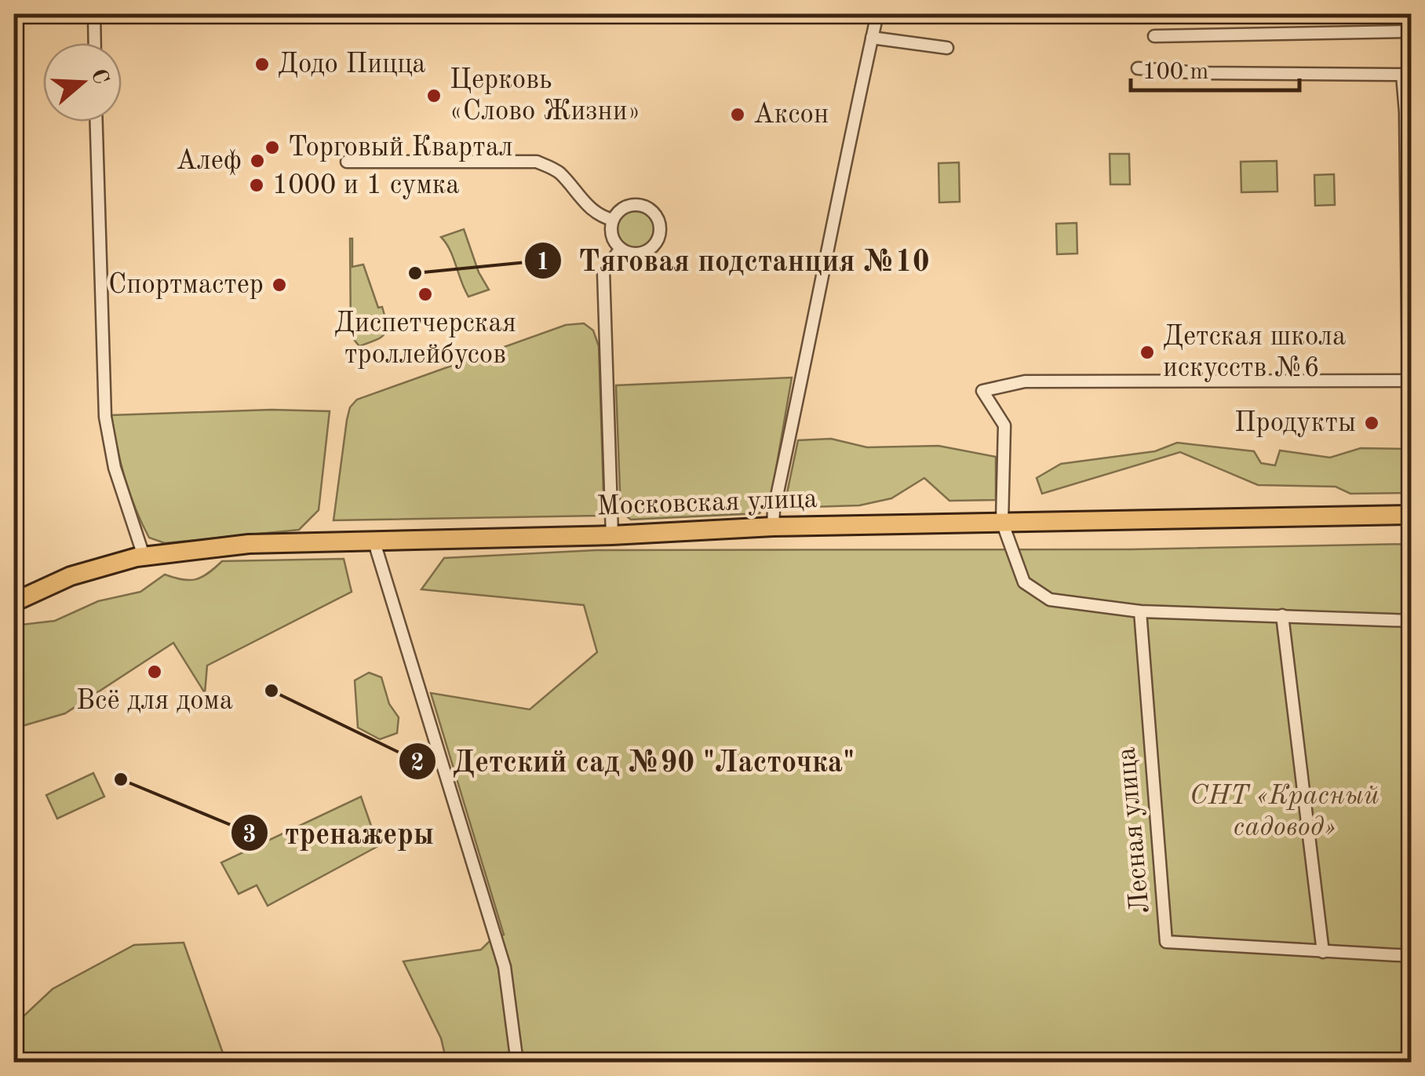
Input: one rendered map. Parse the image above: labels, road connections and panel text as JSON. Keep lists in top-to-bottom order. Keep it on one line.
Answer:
{"streets":{"main road":["Московская улица"],"street":["Лесная улица"]},"parks":["СНТ «Красный садовод»"],"places":["Додо Пицца","Церковь «Слово Жизни»","Аксон","Торговый Квартал","Алеф","1000 и 1 сумка","Тяговая подстанция №10","Спортмастер","Диспетчерская троллейбусов","Детская школа искусств №6","Продукты","Всё для дома","Детский сад №90 \"Ласточка\"","тренажеры"],"scale_bar":"100 m","north":"right"}
